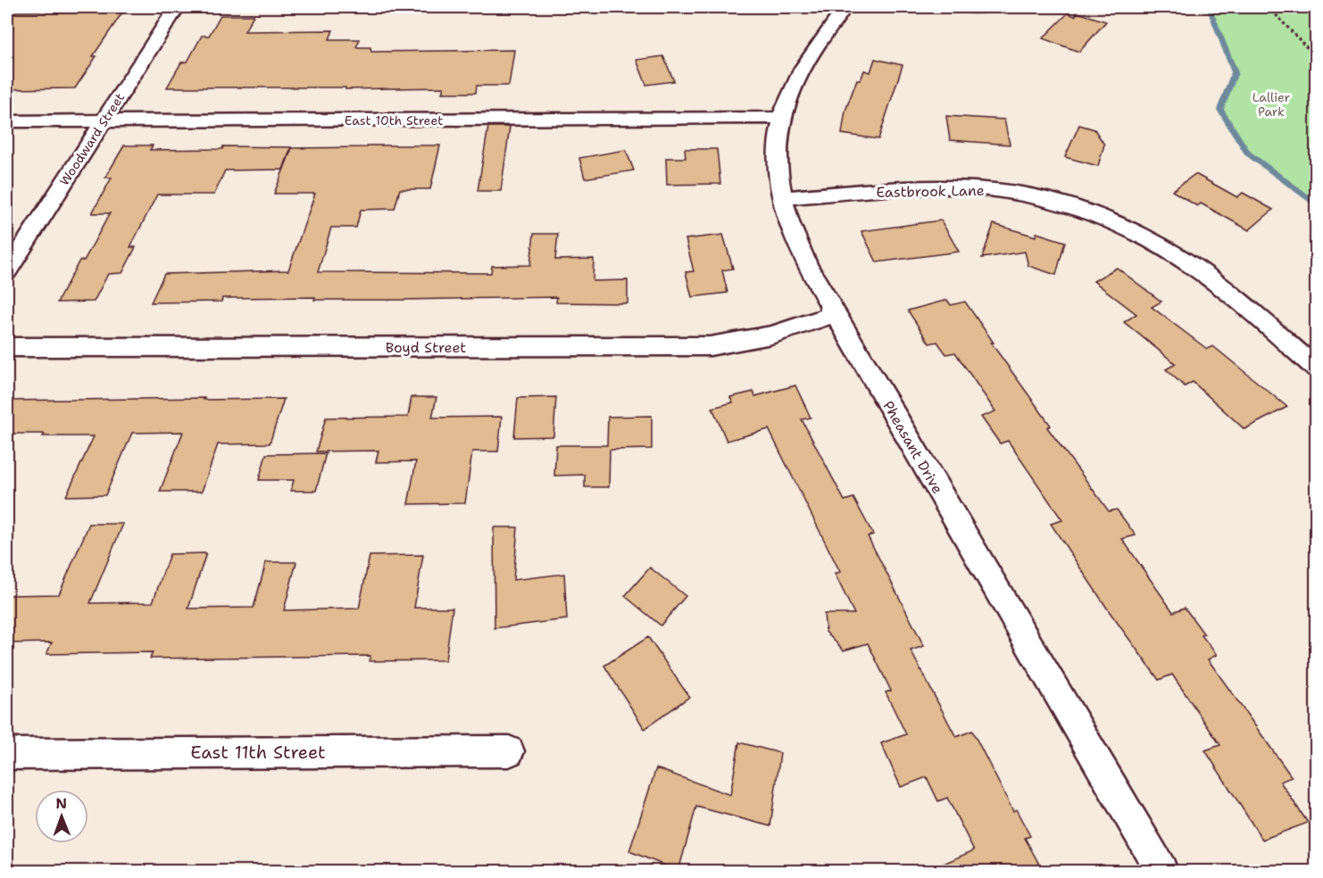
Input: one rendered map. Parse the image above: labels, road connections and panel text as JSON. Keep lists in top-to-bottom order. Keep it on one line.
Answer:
{"streets":{"street":["East 10th Street","Woodward Street","Eastbrook Lane","Boyd Street","Pheasant Drive","East 11th Street"]},"crossings":[["East 10th Street","Woodward Street"],["East 10th Street","Pheasant Drive"],["Eastbrook Lane","Pheasant Drive"],["Boyd Street","Pheasant Drive"]],"parks":["Lallier Park"],"north":"top"}
